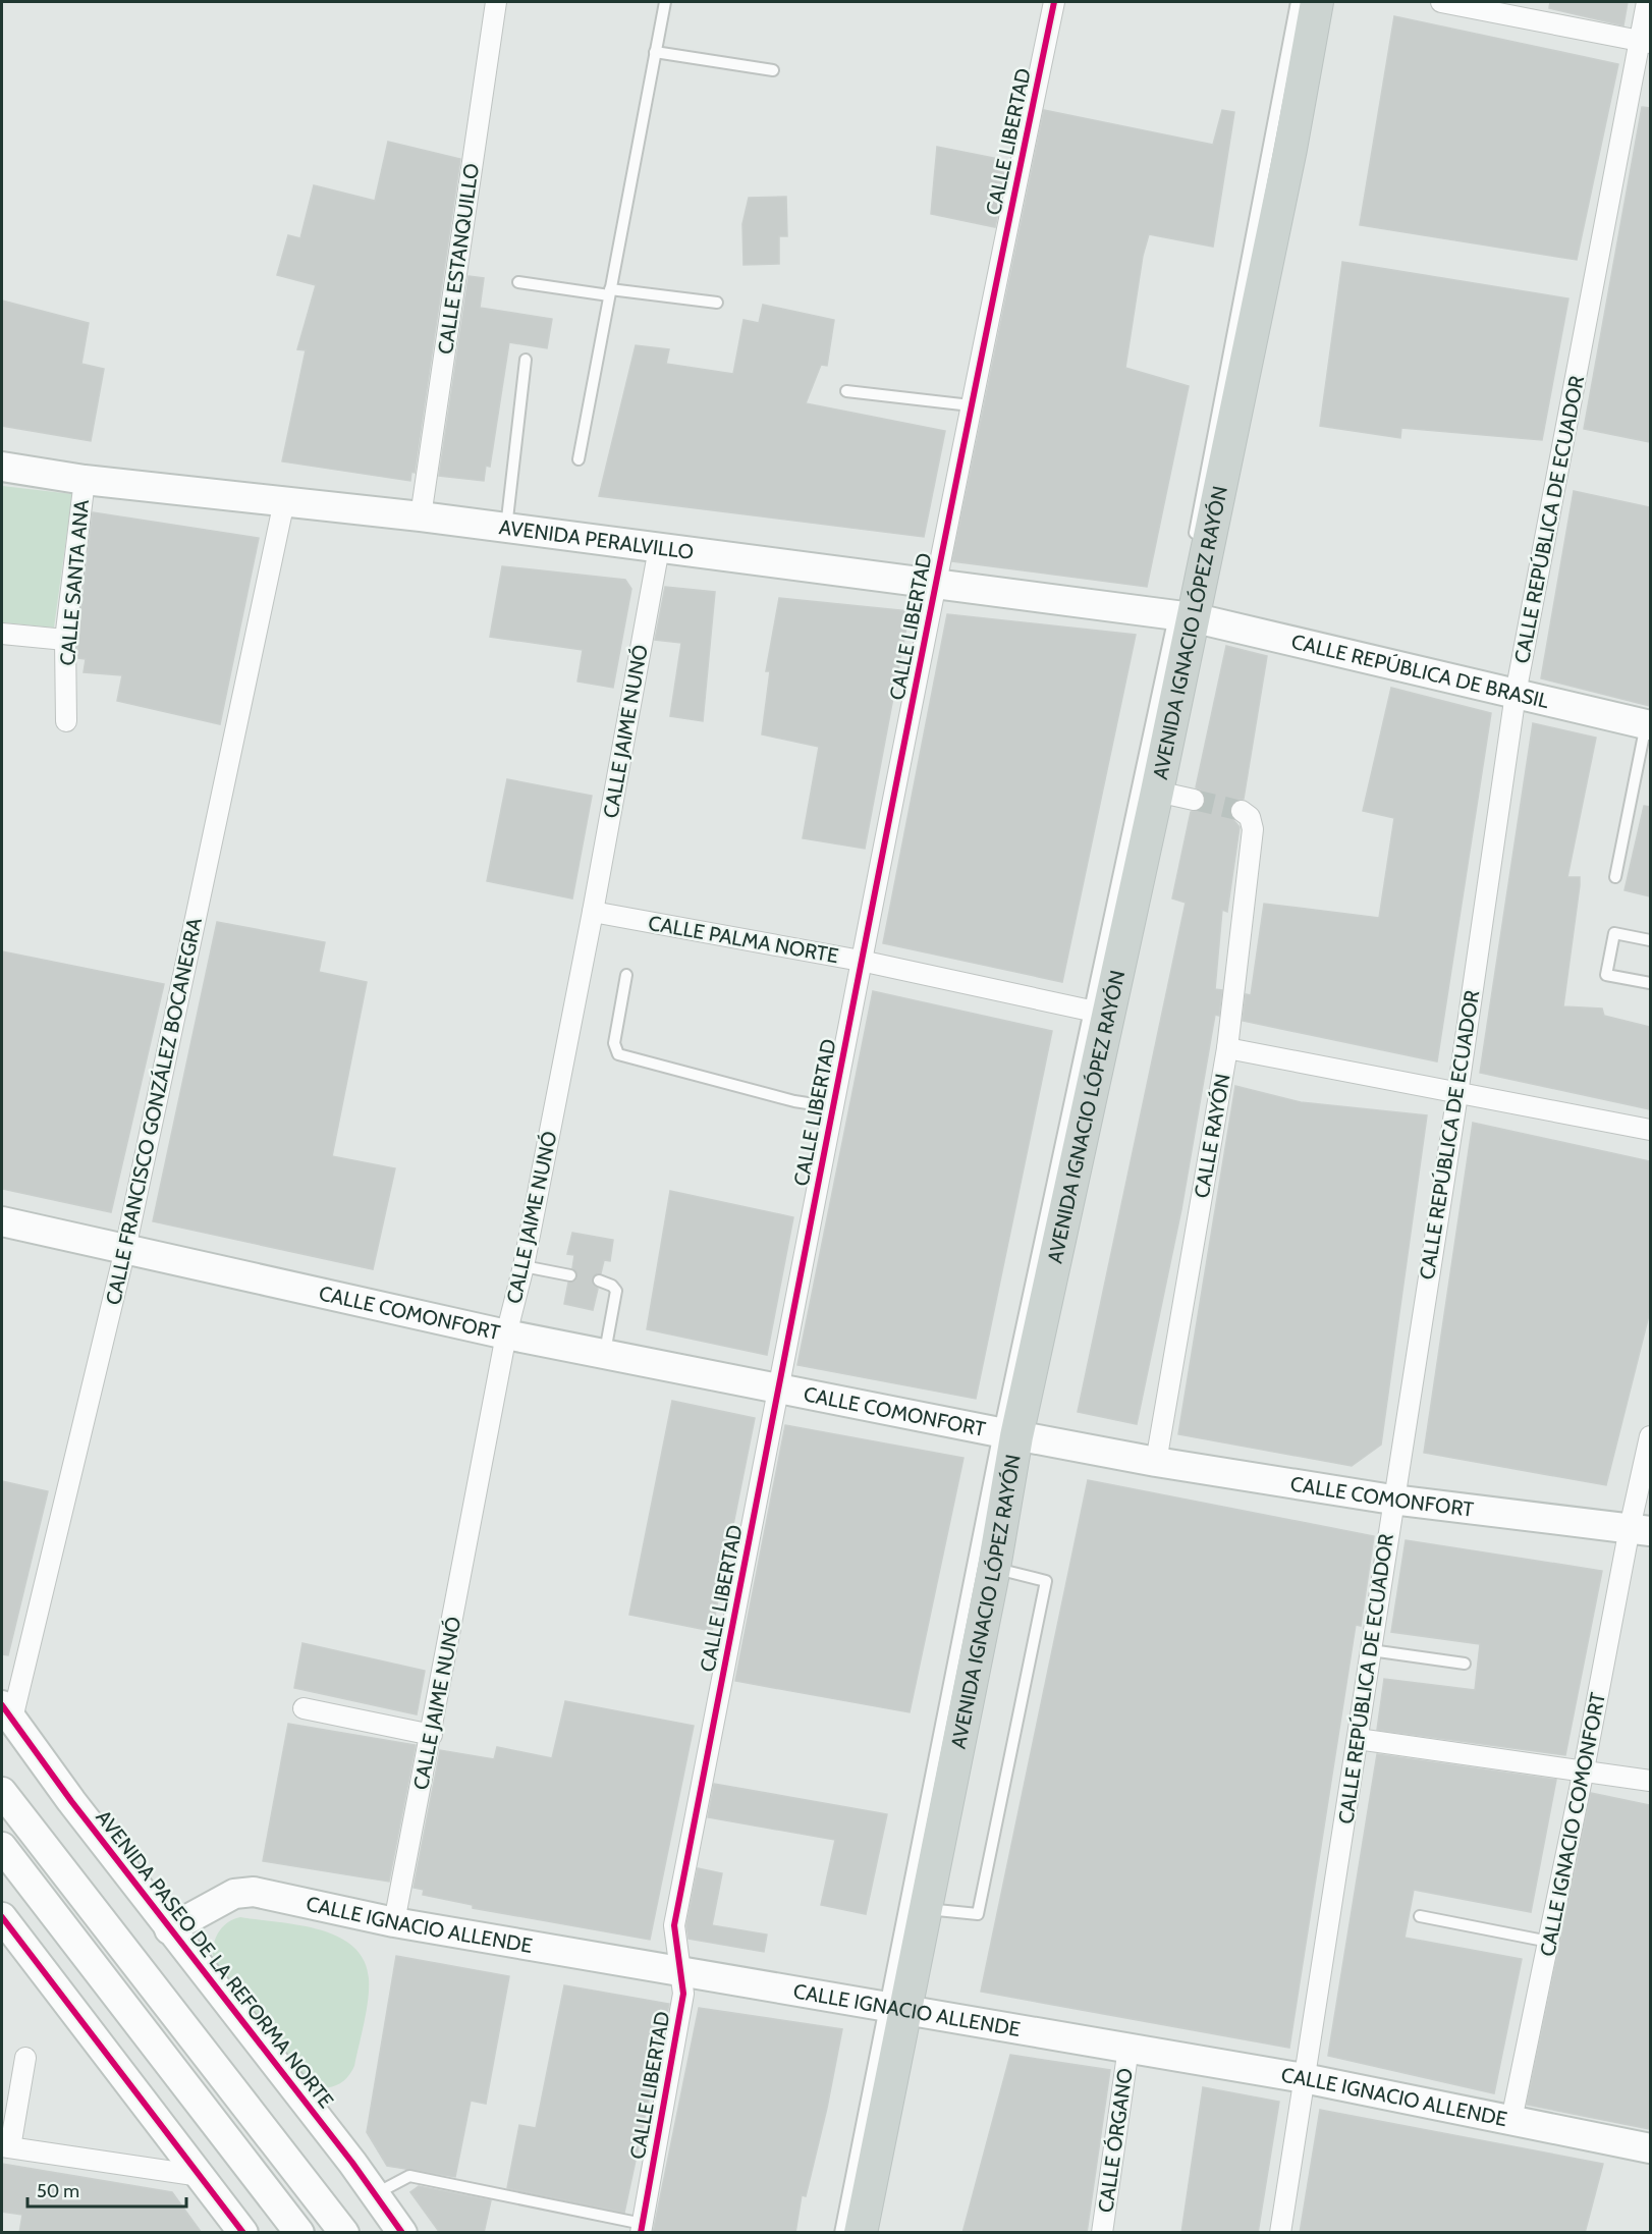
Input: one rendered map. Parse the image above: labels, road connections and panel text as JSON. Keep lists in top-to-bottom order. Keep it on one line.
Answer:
{"streets":{"main road":["AVENIDA IGNACIO LÓPEZ RAYÓN"],"street":["CALLE LIBERTAD","CALLE ESTANQUILLO","CALLE REPÚBLICA DE ECUADOR","AVENIDA PERALVILLO","CALLE SANTA ANA","CALLE REPÚBLICA DE BRASIL","CALLE JAIME NUNÓ","CALLE PALMA NORTE","CALLE FRANCISCO GONZÁLEZ BOCANEGRA","CALLE RAYÓN","CALLE COMONFORT","CALLE IGNACIO COMONFORT","CALLE IGNACIO ALLENDE","AVENIDA PASEO DE LA REFORMA NORTE","CALLE ÓRGANO"]},"crossings":[["CALLE LIBERTAD","AVENIDA PERALVILLO"],["CALLE LIBERTAD","CALLE PALMA NORTE"],["CALLE LIBERTAD","CALLE COMONFORT"],["CALLE LIBERTAD","CALLE IGNACIO ALLENDE"],["CALLE ESTANQUILLO","AVENIDA PERALVILLO"],["CALLE REPÚBLICA DE ECUADOR","CALLE REPÚBLICA DE BRASIL"],["CALLE REPÚBLICA DE ECUADOR","CALLE COMONFORT"],["CALLE REPÚBLICA DE ECUADOR","CALLE IGNACIO ALLENDE"],["AVENIDA PERALVILLO","CALLE SANTA ANA"],["AVENIDA PERALVILLO","AVENIDA IGNACIO LÓPEZ RAYÓN"],["AVENIDA PERALVILLO","CALLE REPÚBLICA DE BRASIL"],["AVENIDA PERALVILLO","CALLE JAIME NUNÓ"],["AVENIDA PERALVILLO","CALLE FRANCISCO GONZÁLEZ BOCANEGRA"],["AVENIDA IGNACIO LÓPEZ RAYÓN","CALLE REPÚBLICA DE BRASIL"],["AVENIDA IGNACIO LÓPEZ RAYÓN","CALLE PALMA NORTE"],["AVENIDA IGNACIO LÓPEZ RAYÓN","CALLE COMONFORT"],["AVENIDA IGNACIO LÓPEZ RAYÓN","CALLE IGNACIO ALLENDE"],["CALLE JAIME NUNÓ","CALLE PALMA NORTE"],["CALLE JAIME NUNÓ","CALLE COMONFORT"],["CALLE JAIME NUNÓ","CALLE IGNACIO ALLENDE"],["CALLE FRANCISCO GONZÁLEZ BOCANEGRA","CALLE COMONFORT"],["CALLE FRANCISCO GONZÁLEZ BOCANEGRA","AVENIDA PASEO DE LA REFORMA NORTE"],["CALLE RAYÓN","CALLE COMONFORT"],["CALLE COMONFORT","CALLE IGNACIO COMONFORT"],["CALLE IGNACIO COMONFORT","CALLE IGNACIO ALLENDE"],["CALLE IGNACIO ALLENDE","AVENIDA PASEO DE LA REFORMA NORTE"],["CALLE IGNACIO ALLENDE","CALLE ÓRGANO"]],"scale_bar":"50 m"}
